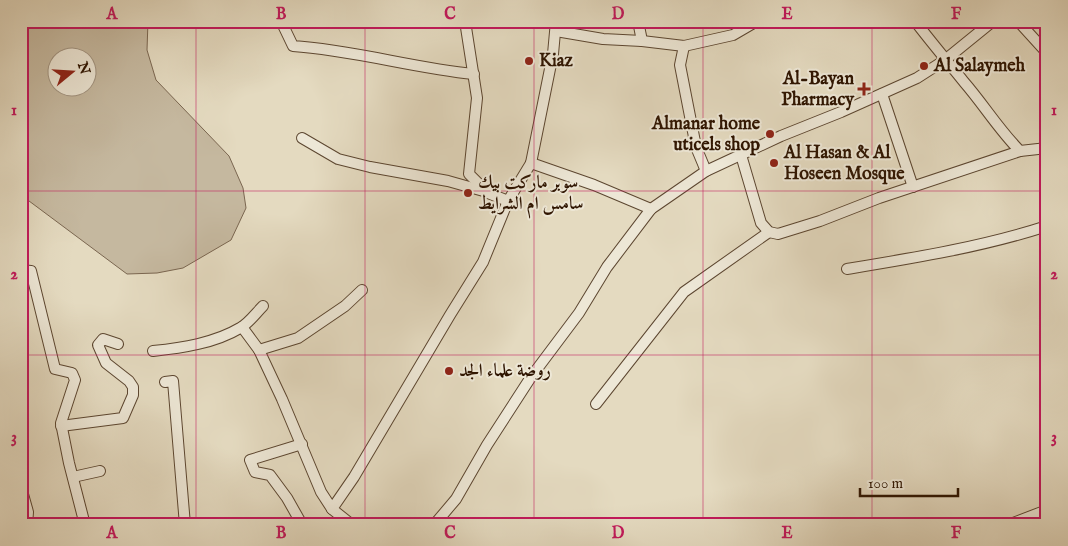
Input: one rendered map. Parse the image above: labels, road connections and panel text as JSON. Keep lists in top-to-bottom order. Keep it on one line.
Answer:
{"places":{"other":["Kiaz","Al Salaymeh","Almanar home uticels shop","Al Hasan & Al Hoseen Mosque","سوبر ماركت بيك سامس ام الشرايط","روضة علماء الجد"],"health":["Al-Bayan Pharmacy"]},"scale_bar":"100 m","north":"right","grid":{"columns":["A","B","C","D","E","F"],"rows":["1","2","3"]}}
